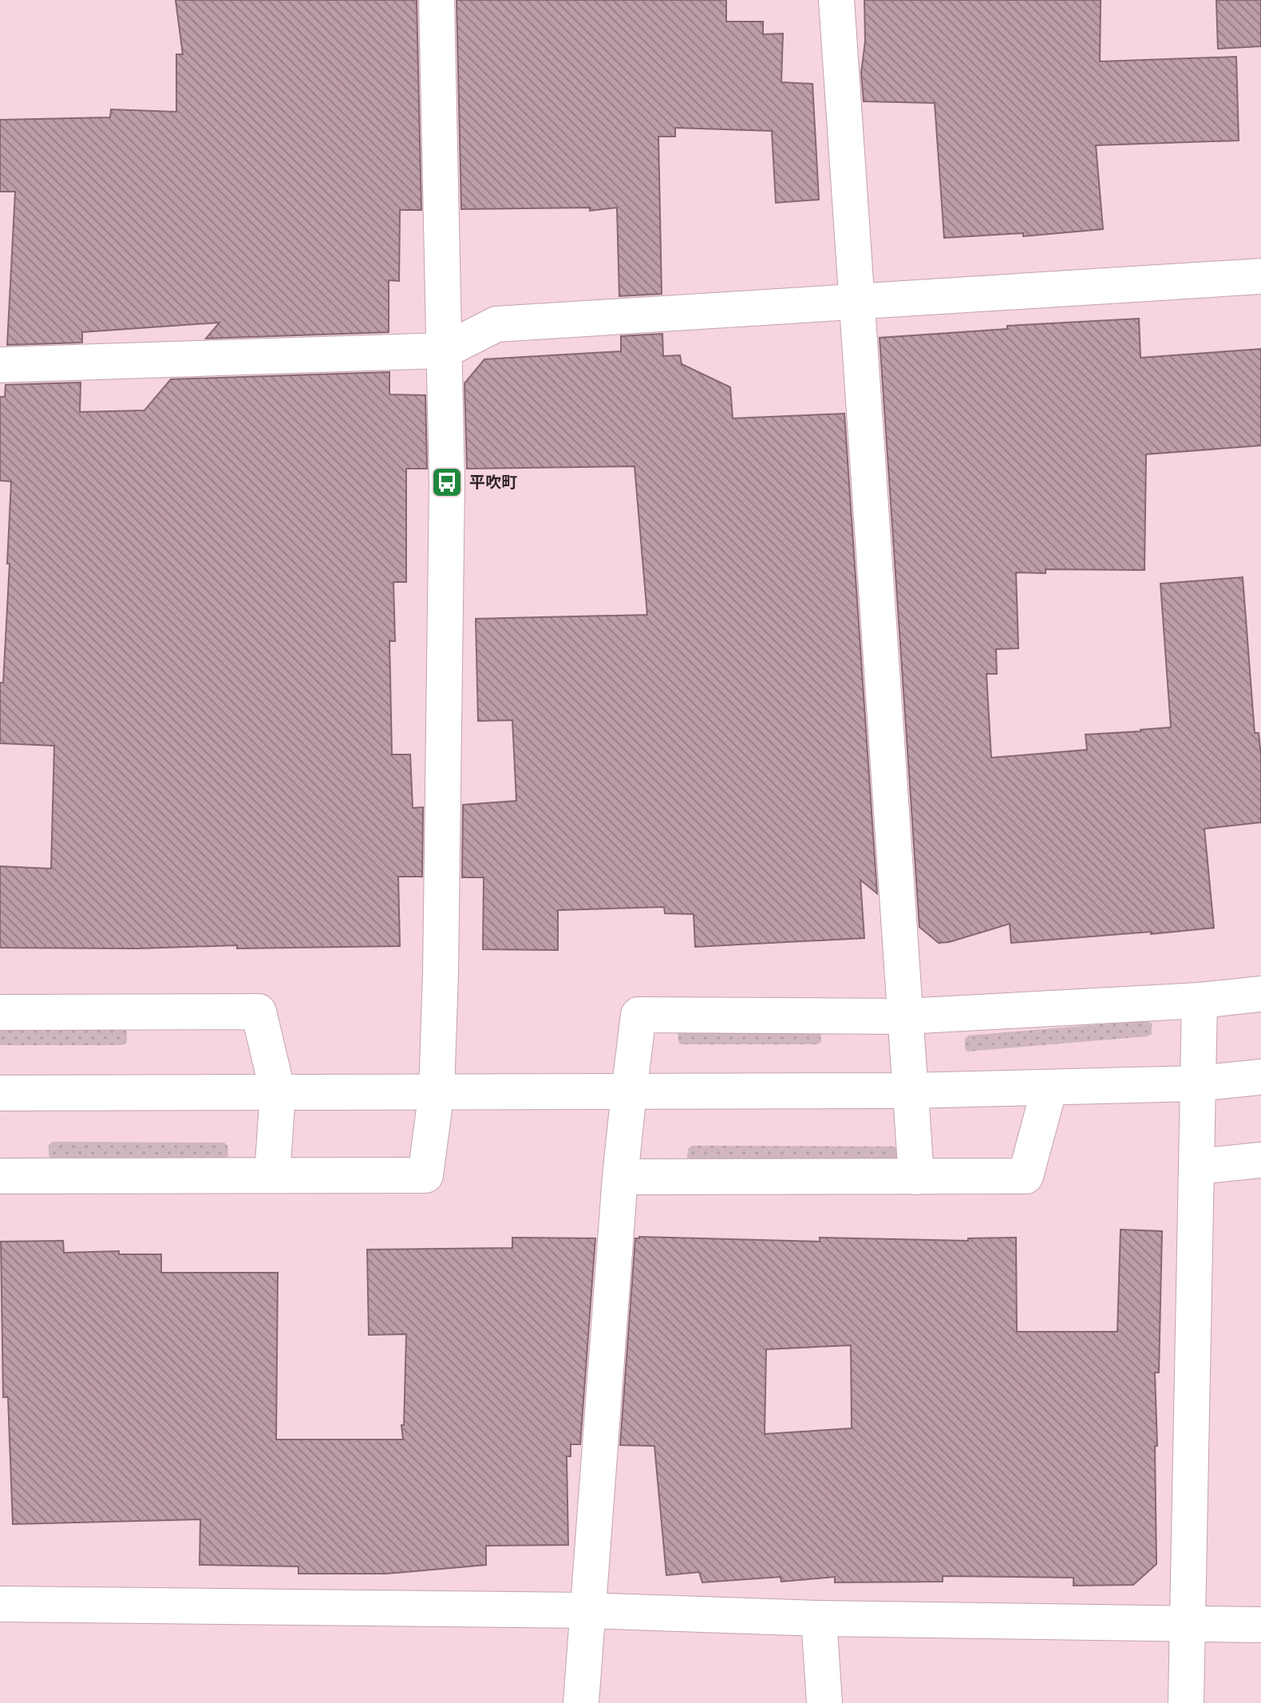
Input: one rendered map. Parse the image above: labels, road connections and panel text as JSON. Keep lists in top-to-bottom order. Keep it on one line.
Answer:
{"places":{"bus stop":["平吹町"]}}
